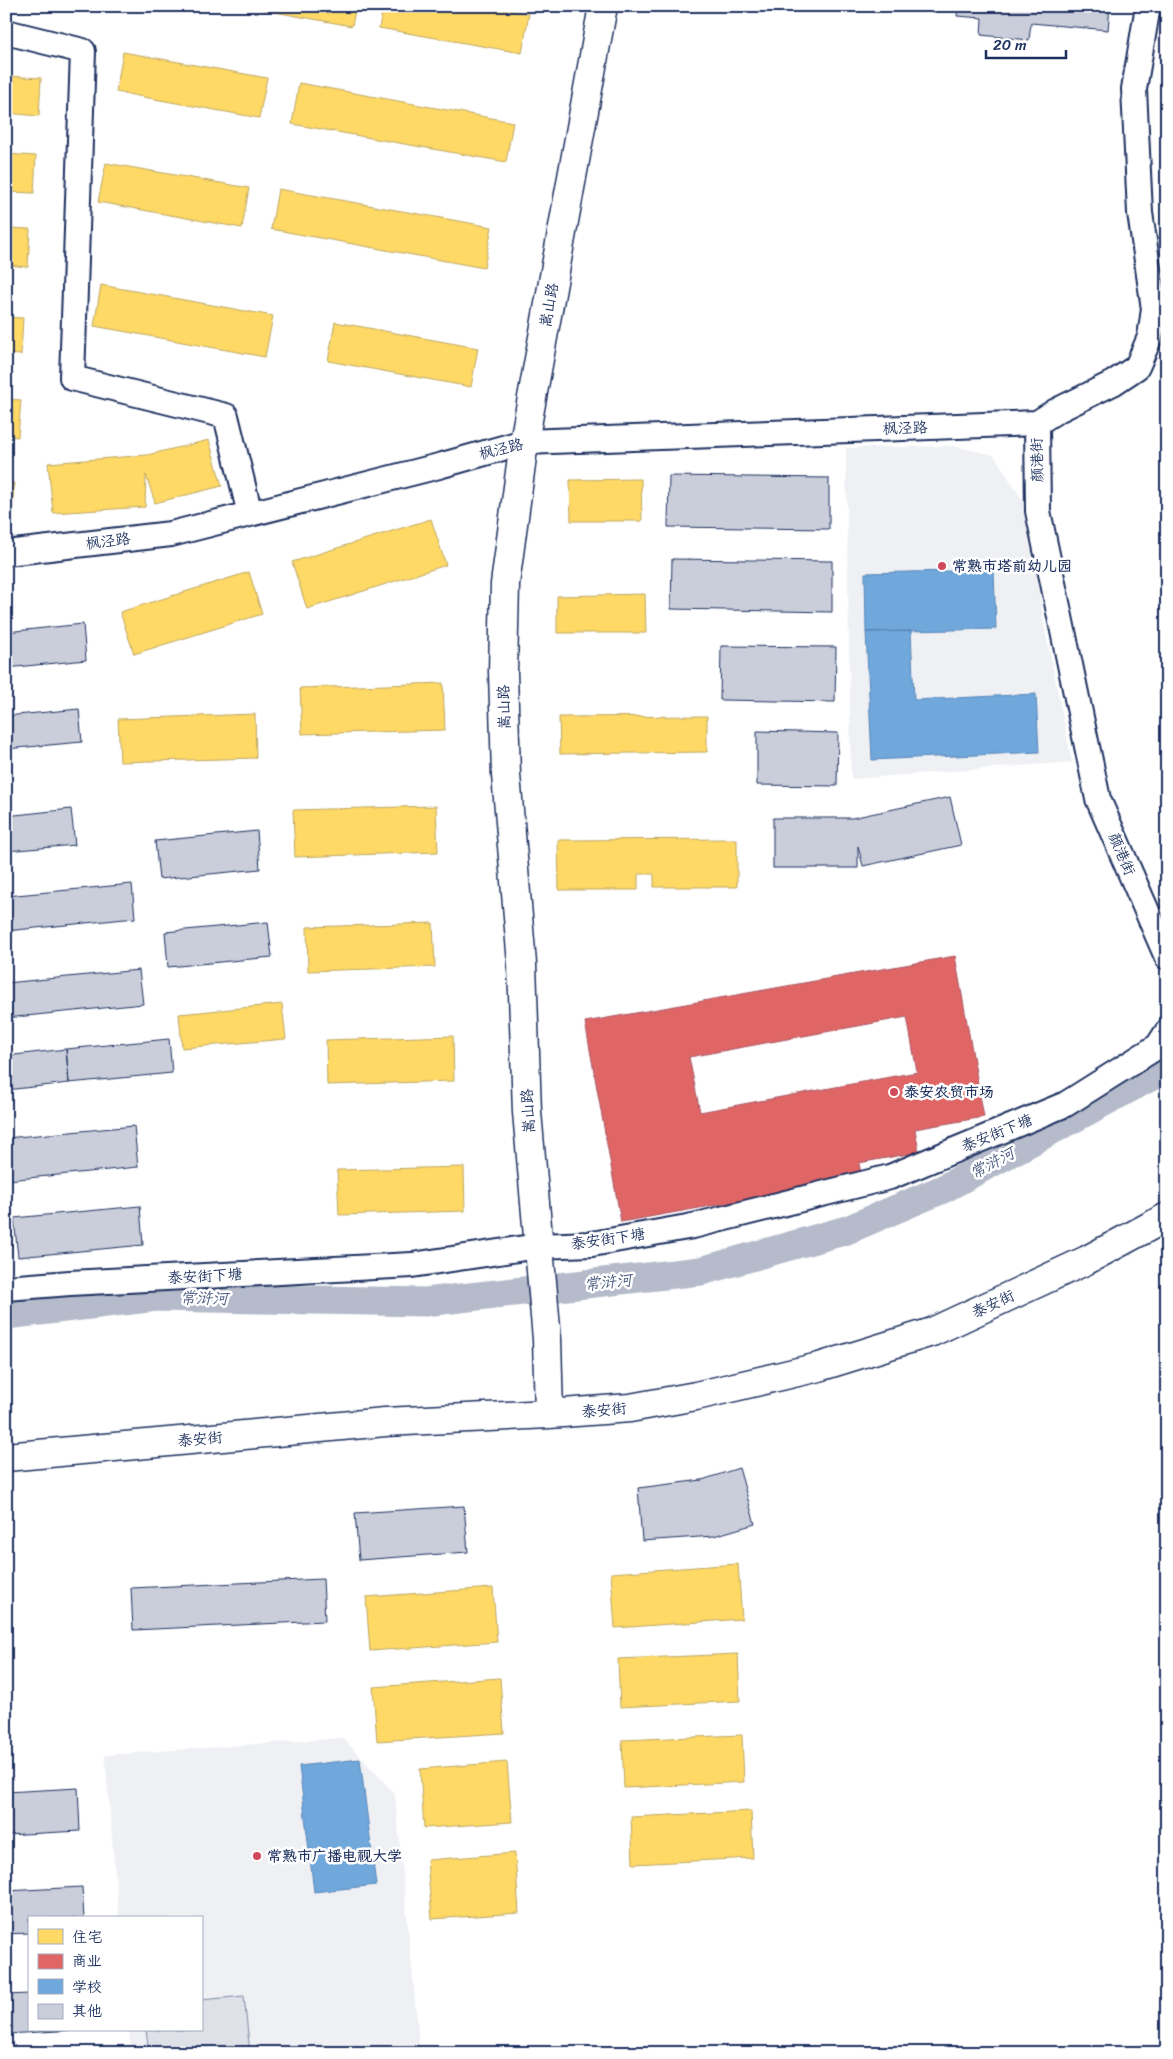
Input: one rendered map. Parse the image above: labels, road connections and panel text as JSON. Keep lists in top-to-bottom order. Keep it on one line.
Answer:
{"streets":{"street":["嵩山路","枫泾路","颜港街","泰安街下塘","泰安街"]},"crossings":[["嵩山路","枫泾路"],["嵩山路","泰安街下塘"],["嵩山路","泰安街"],["枫泾路","颜港街"]],"water":["常浒河"],"places":["常熟市塔前幼儿园","泰安农贸市场","常熟市广播电视大学"],"legend":["住宅","商业","学校","其他"],"scale_bar":"20 m"}
